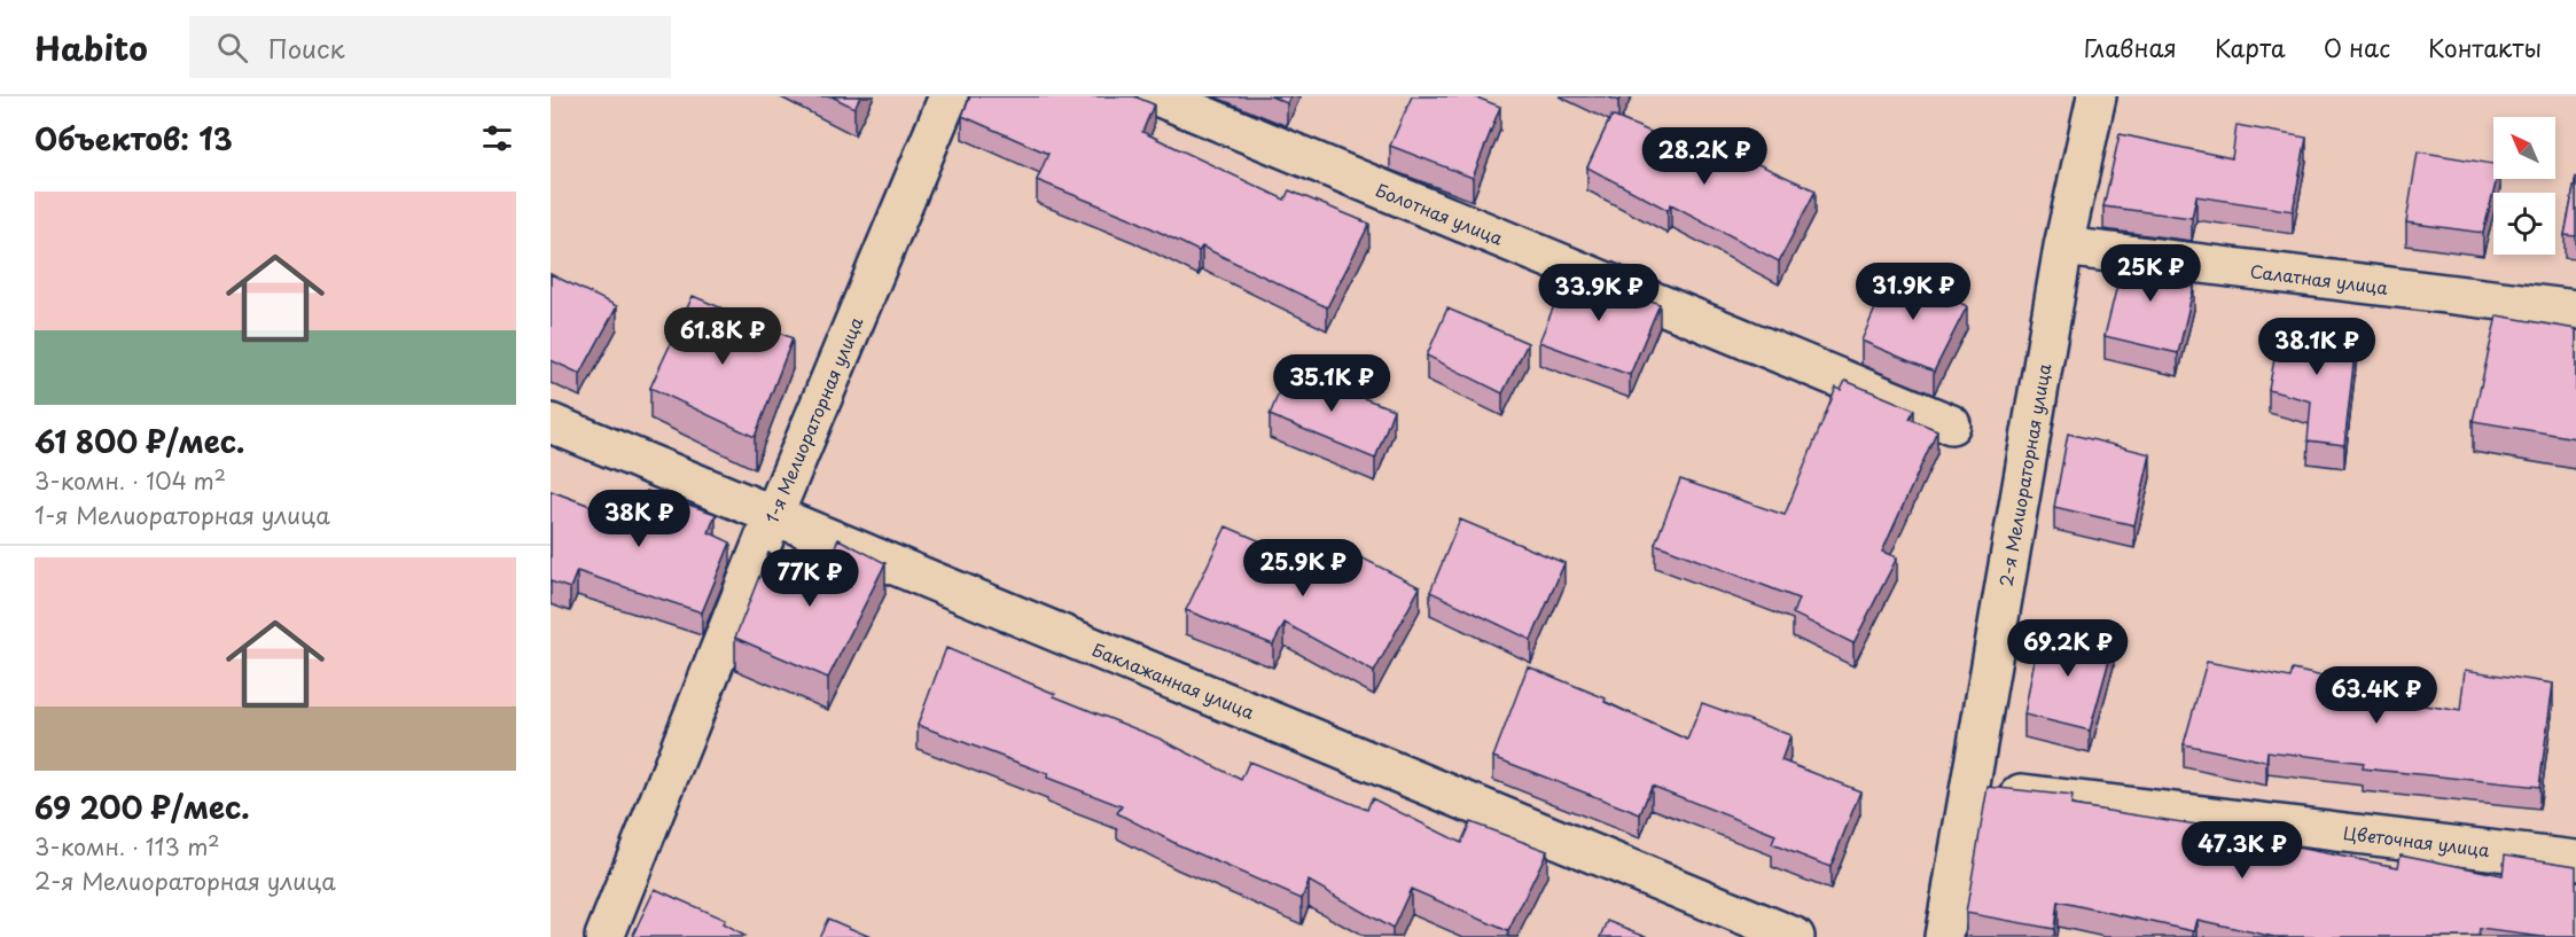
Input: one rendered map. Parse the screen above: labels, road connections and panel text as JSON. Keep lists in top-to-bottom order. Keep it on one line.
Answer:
{"streets":{"street":["Болотная улица","Салатная улица","1-я Мелиораторная улица","2-я Мелиораторная улица","Баклажанная улица","Цветочная улица"]},"crossings":[["Салатная улица","2-я Мелиораторная улица"],["1-я Мелиораторная улица","Баклажанная улица"],["2-я Мелиораторная улица","Цветочная улица"]],"north":"top left","page":{"header":"Habito","search":"Поиск","nav":["Главная","Карта","О нас","Контакты"],"heading":"Объектов: 13","price":["28.2K ₽","25K ₽","31.9K ₽","33.9K ₽","61.8K ₽","38.1K ₽","35.1K ₽","38K ₽","25.9K ₽","77K ₽","69.2K ₽","63.4K ₽","47.3K ₽"],"list":[{"name":"61 800 ₽/мес.","note":"3-комн. · 104 m² · 1-я Мелиораторная улица"},{"name":"69 200 ₽/мес.","note":"3-комн. · 113 m² · 2-я Мелиораторная улица"}]}}
